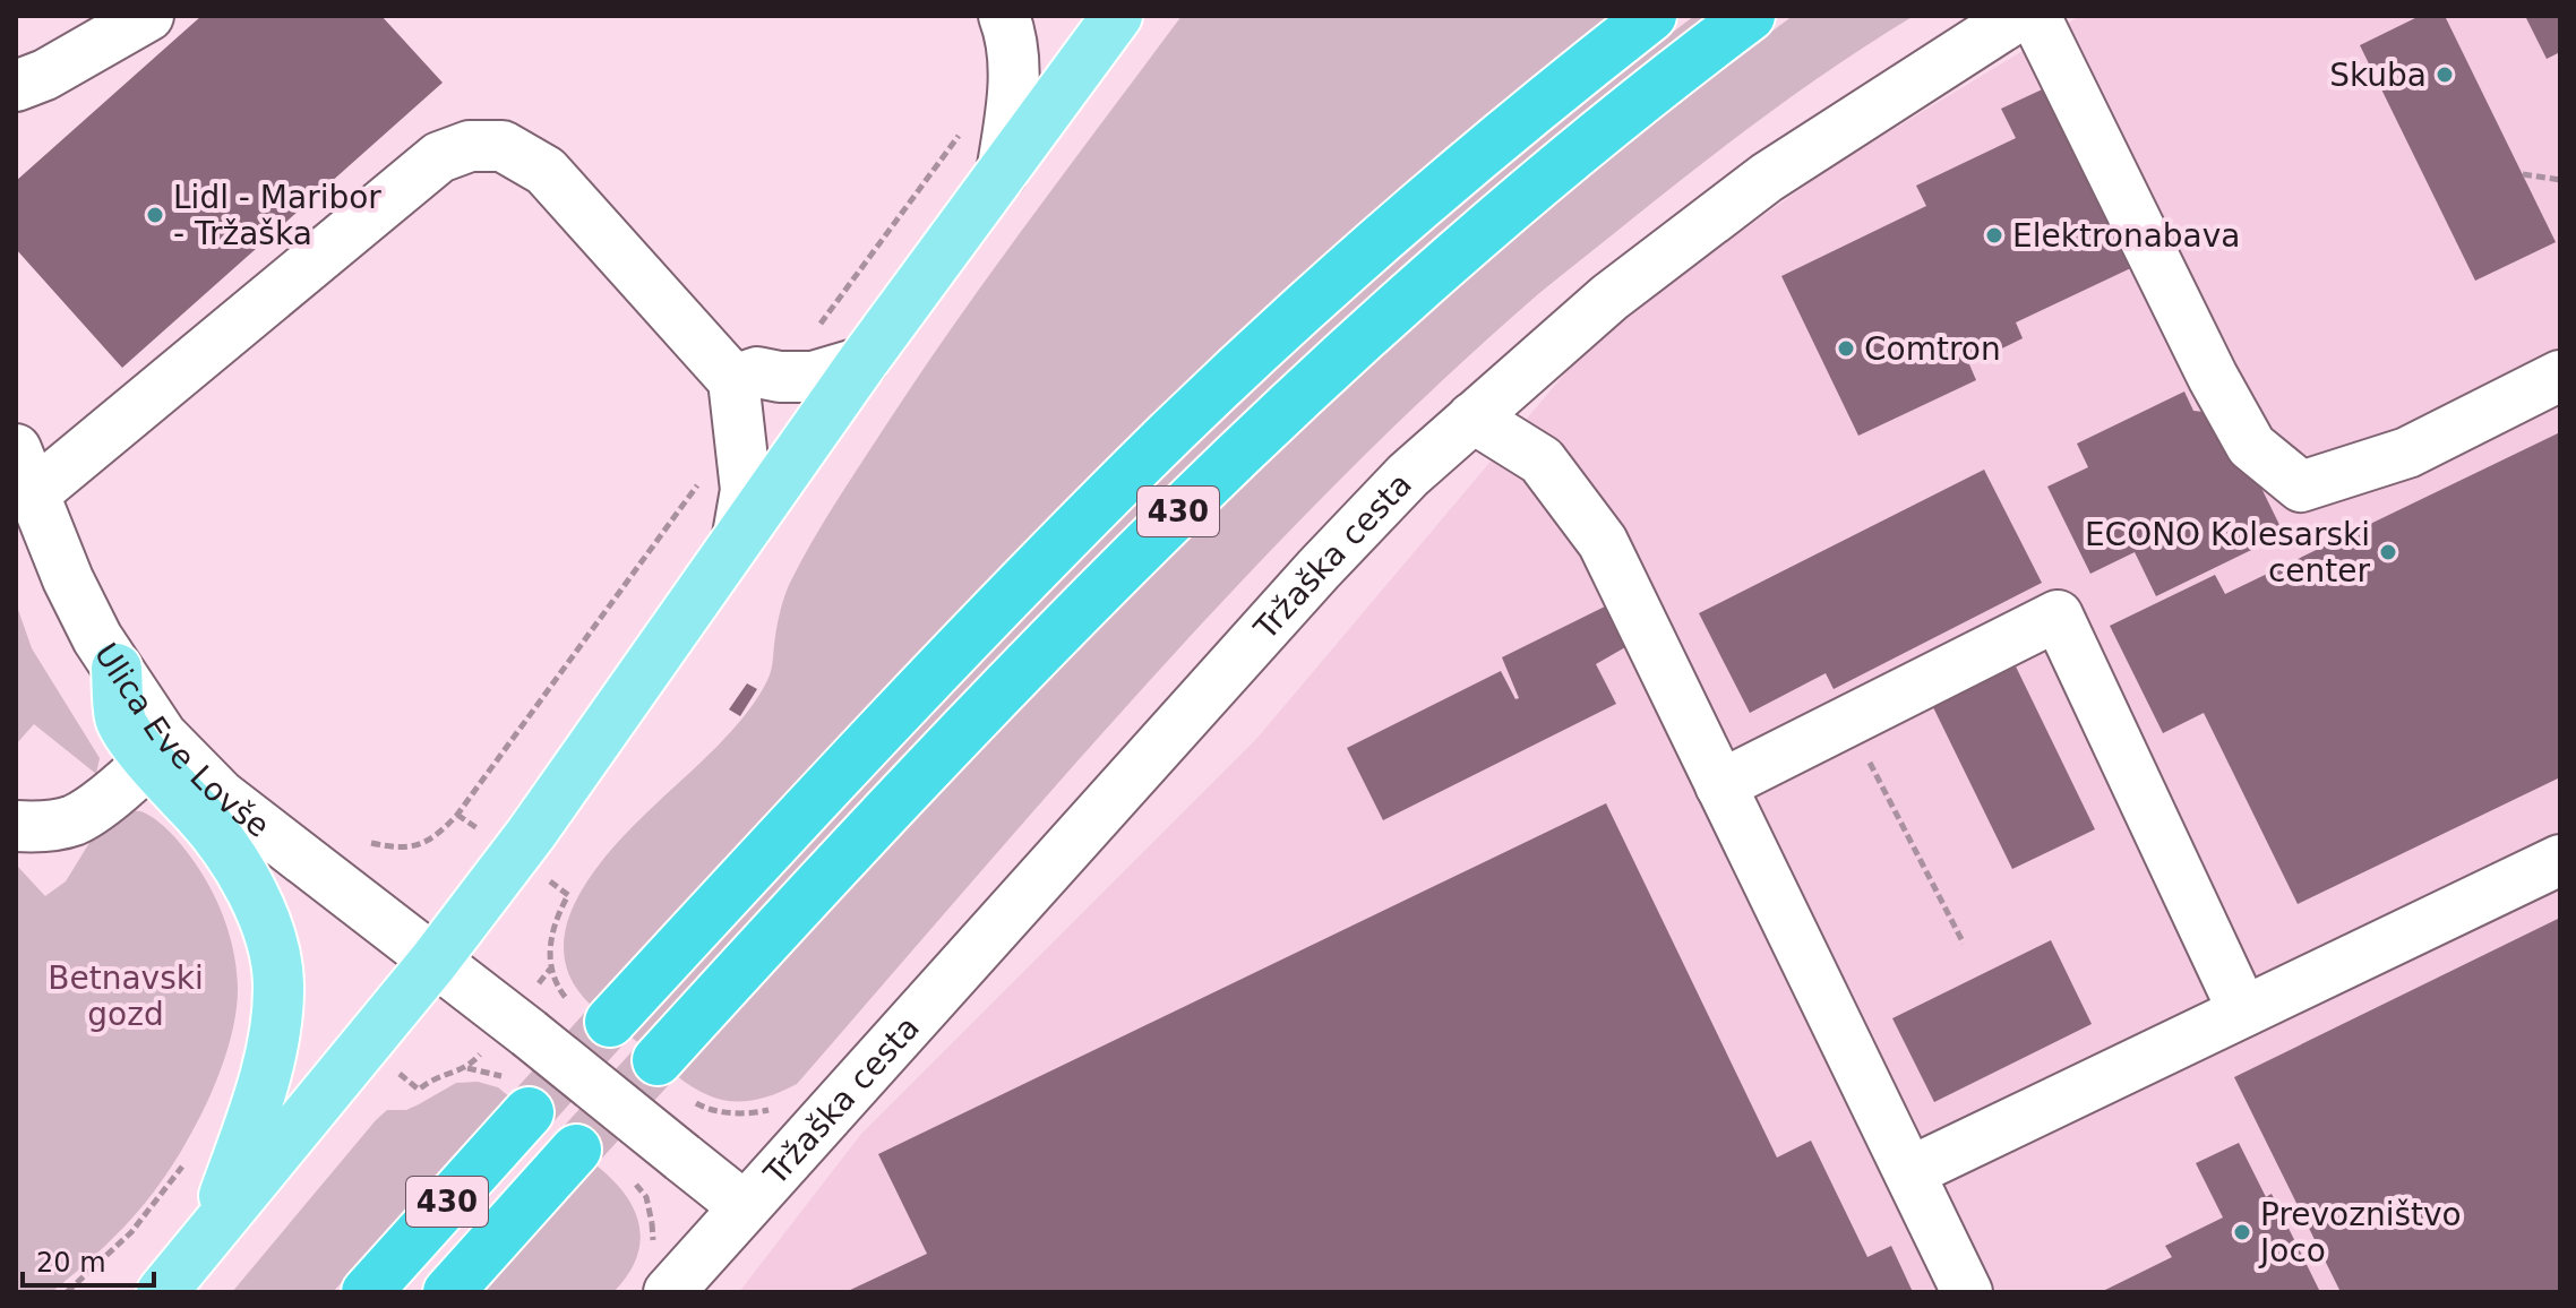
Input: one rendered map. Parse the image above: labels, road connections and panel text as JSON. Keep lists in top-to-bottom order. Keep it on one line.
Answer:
{"streets":{"highway":["430"],"street":["Tržaška cesta","Ulica Eve Lovše"]},"crossings":[["Tržaška cesta","Ulica Eve Lovše"]],"parks":["Betnavski gozd"],"places":["Skuba","Lidl - Maribor - Tržaška","Elektronabava","Comtron","ECONO Kolesarski center","Prevozništvo Joco"],"scale_bar":"20 m"}
